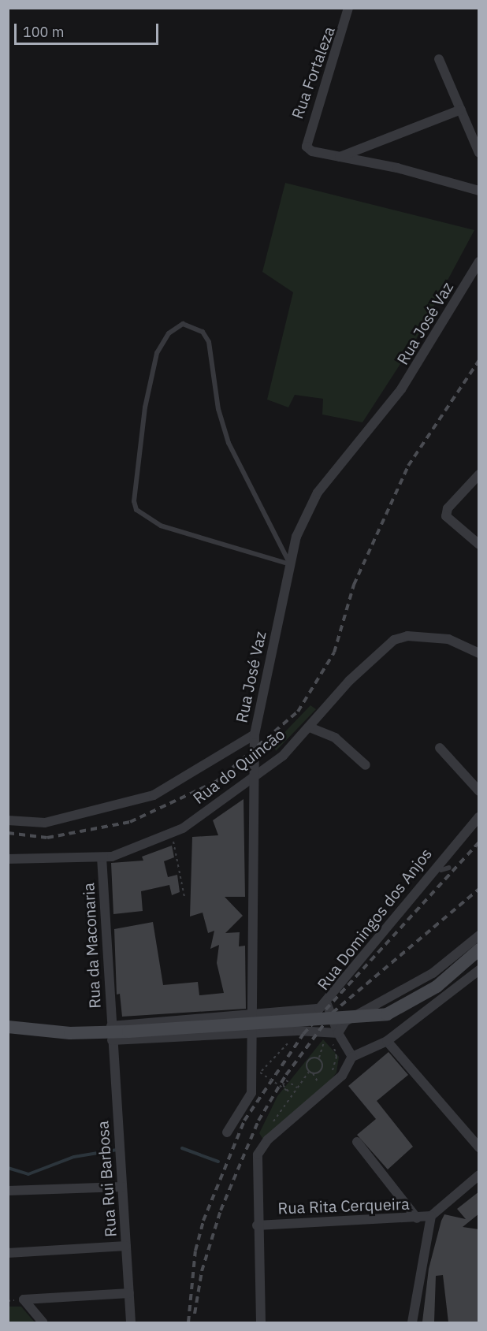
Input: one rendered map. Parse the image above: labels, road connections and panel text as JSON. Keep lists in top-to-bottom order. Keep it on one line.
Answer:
{"streets":{"street":["Rua Fortaleza","Rua José Vaz","Rua do Quincão","Rua Domingos dos Anjos","Rua da Maconaria","Rua Rui Barbosa","Rua Rita Cerqueira"]},"crossings":[["Rua José Vaz","Rua do Quincão"],["Rua José Vaz","Rua Domingos dos Anjos"],["Rua do Quincão","Rua da Maconaria"],["Rua da Maconaria","Rua Rui Barbosa"]],"scale_bar":"100 m"}
